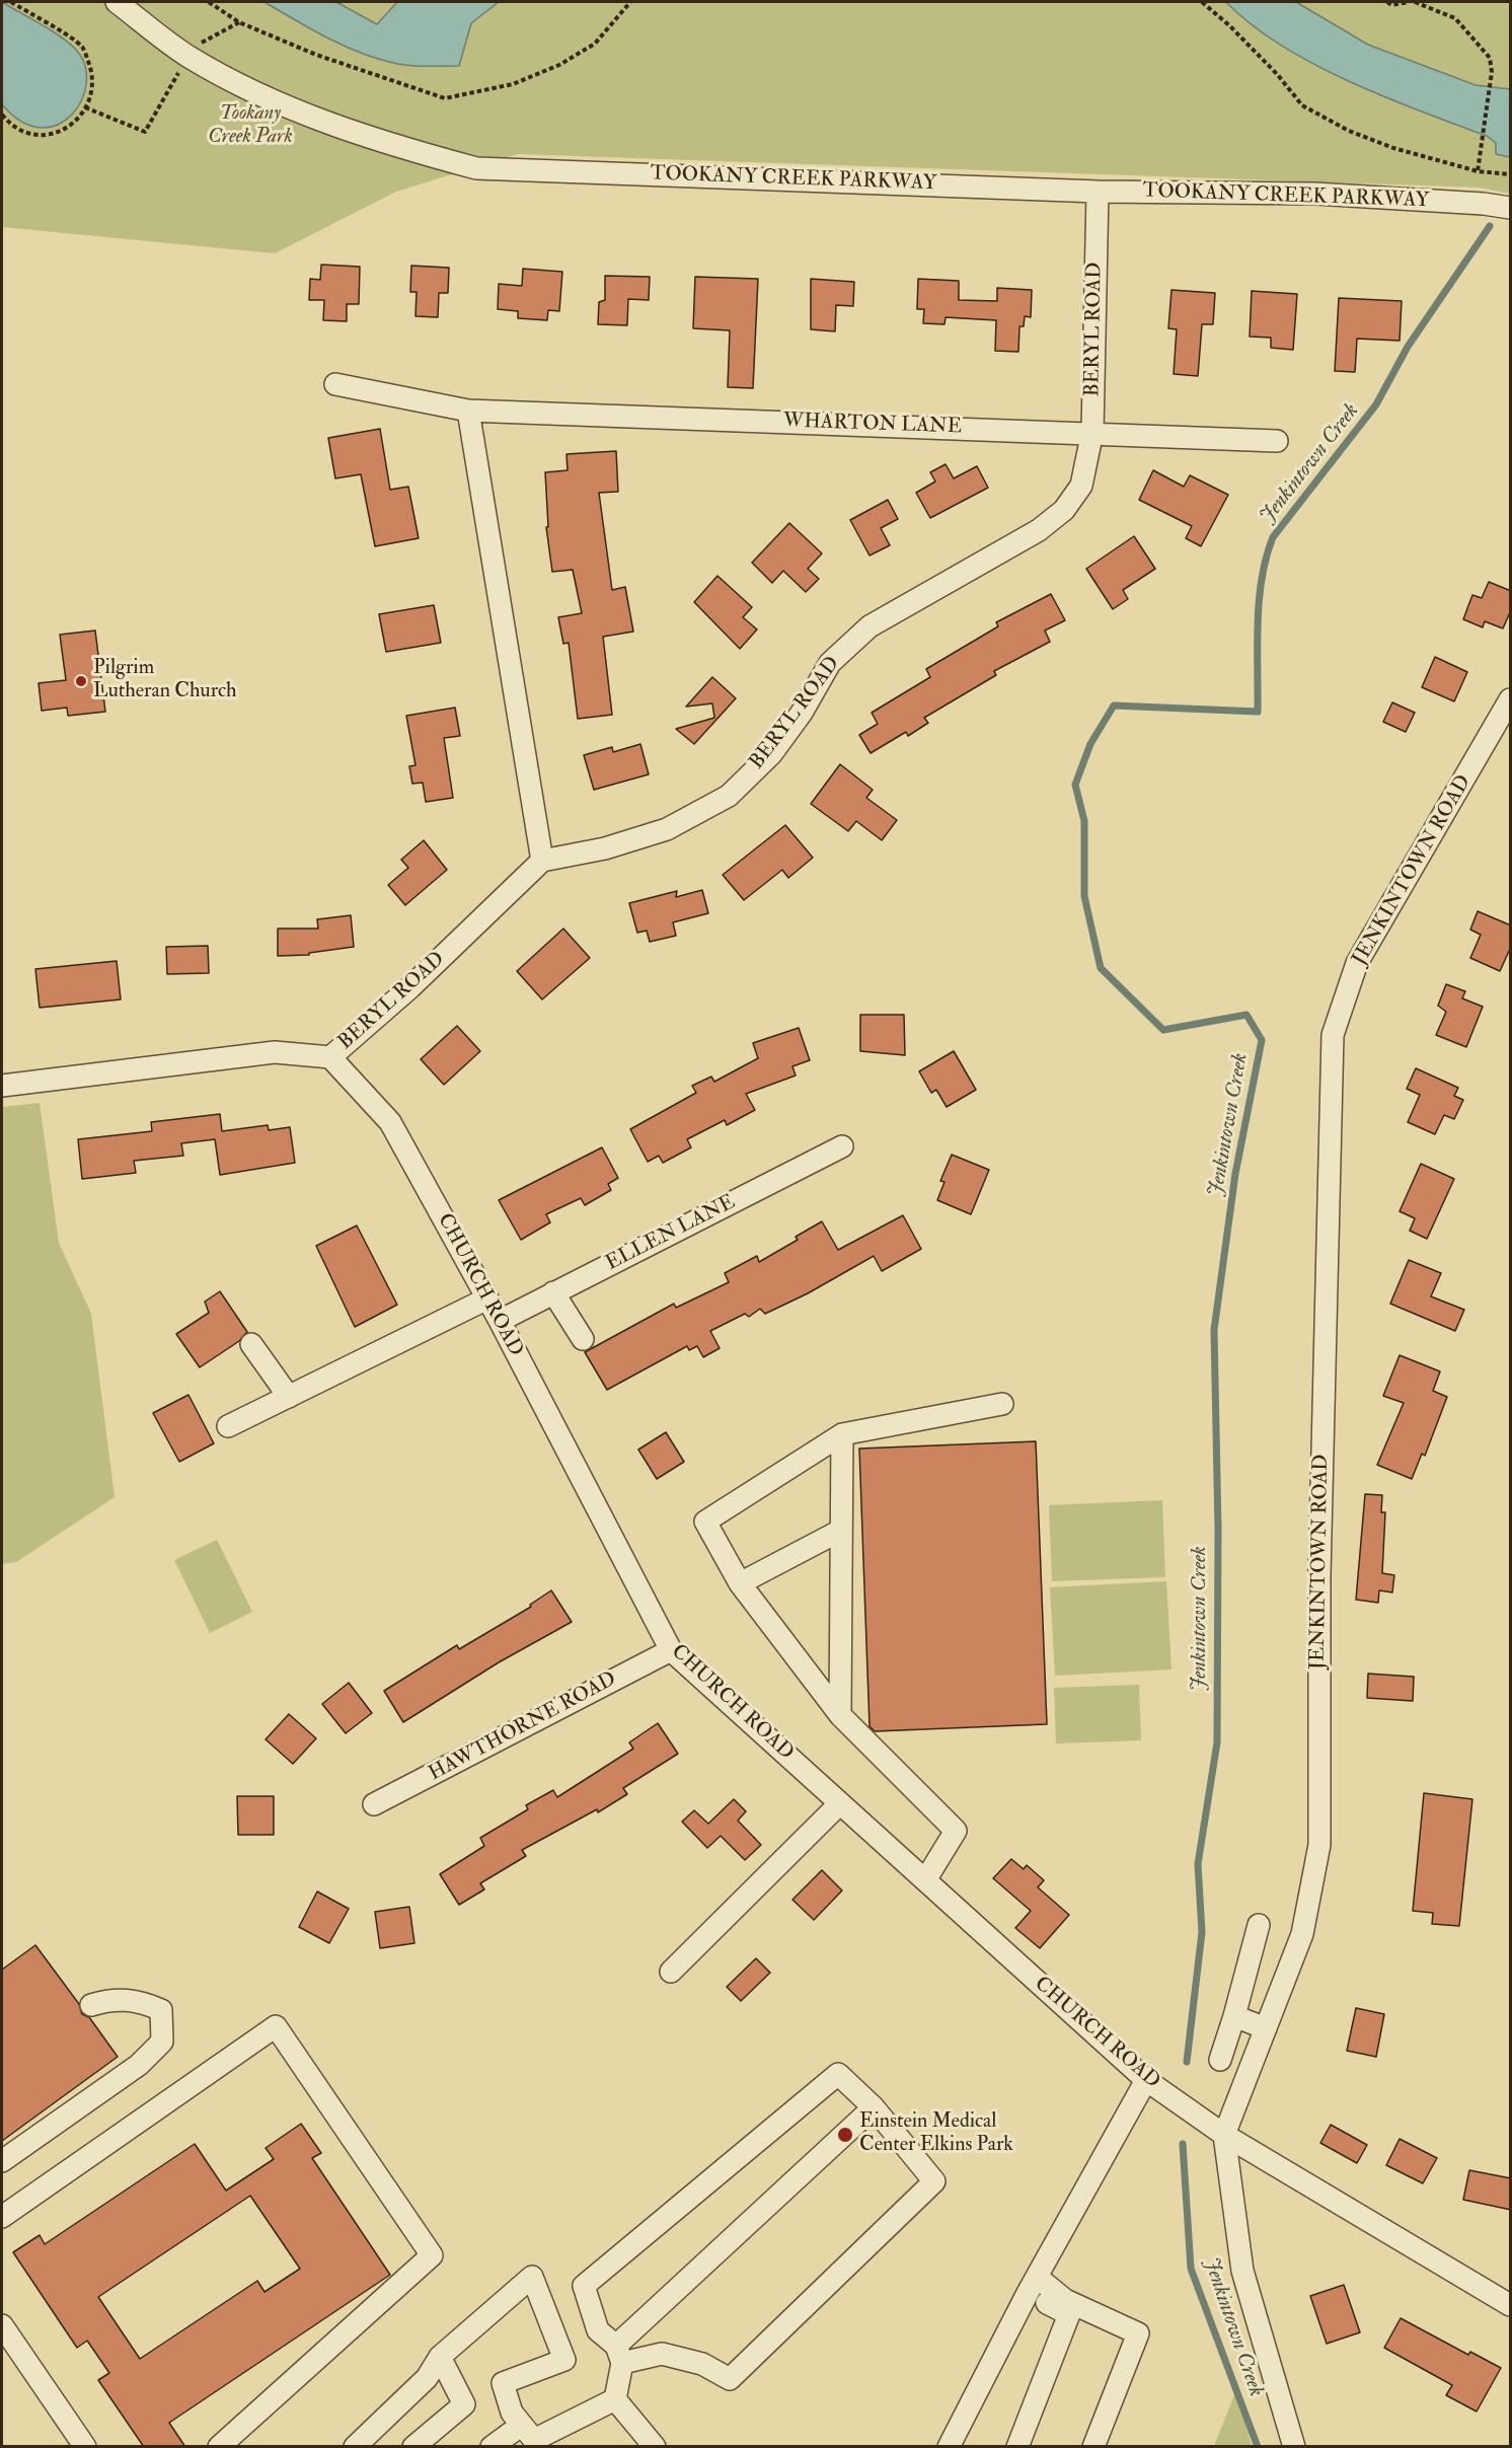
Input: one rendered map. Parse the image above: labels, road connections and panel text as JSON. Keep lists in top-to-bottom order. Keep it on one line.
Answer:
{"streets":{"street":["TOOKANY CREEK PARKWAY","BERYL ROAD","WHARTON LANE","JENKINTOWN ROAD","ELLEN LANE","CHURCH ROAD","HAWTHORNE ROAD"]},"crossings":[["TOOKANY CREEK PARKWAY","BERYL ROAD"],["BERYL ROAD","WHARTON LANE"],["BERYL ROAD","CHURCH ROAD"],["JENKINTOWN ROAD","CHURCH ROAD"],["ELLEN LANE","CHURCH ROAD"],["CHURCH ROAD","HAWTHORNE ROAD"]],"water":["Jenkintown Creek"],"parks":["Tookany Creek Park"],"places":["Pilgrim Lutheran Church","Einstein Medical Center Elkins Park"]}
